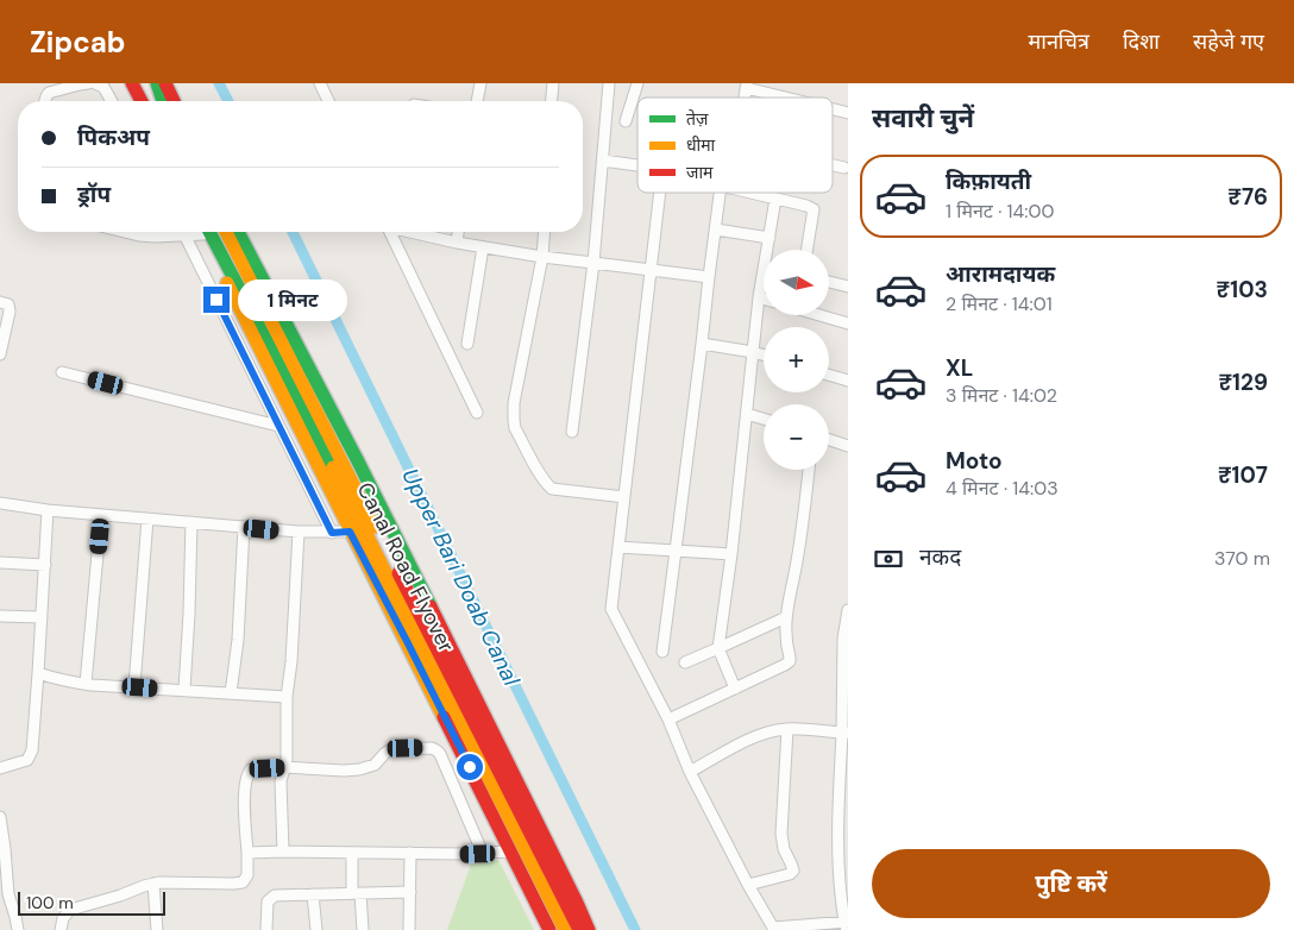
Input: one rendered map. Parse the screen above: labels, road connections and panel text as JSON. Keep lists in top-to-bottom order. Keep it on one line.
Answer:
{"streets":{"main road":["Canal Road Flyover"]},"water":["Upper Bari Doab Canal"],"legend":["तेज़","धीमा","जाम"],"scale_bar":"100 m","north":"right","page":{"header":"Zipcab","nav":["मानचित्र","दिशा","सहेजे गए"],"heading":"सवारी चुनें","banner":["पिकअप","ड्रॉप"],"list":[{"name":"किफ़ायती","note":"1 मिनट · 14:00","value":"₹76"},{"name":"आरामदायक","note":"2 मिनट · 14:01","value":"₹103"},{"name":"XL","note":"3 मिनट · 14:02","value":"₹129"},{"name":"Moto","note":"4 मिनट · 14:03","value":"₹107"}],"map_buttons":["+","−"],"bubble":"1 मिनट","pay":["नकद","370 m"],"buttons":"पुष्टि करें","scale":"100 m"}}
